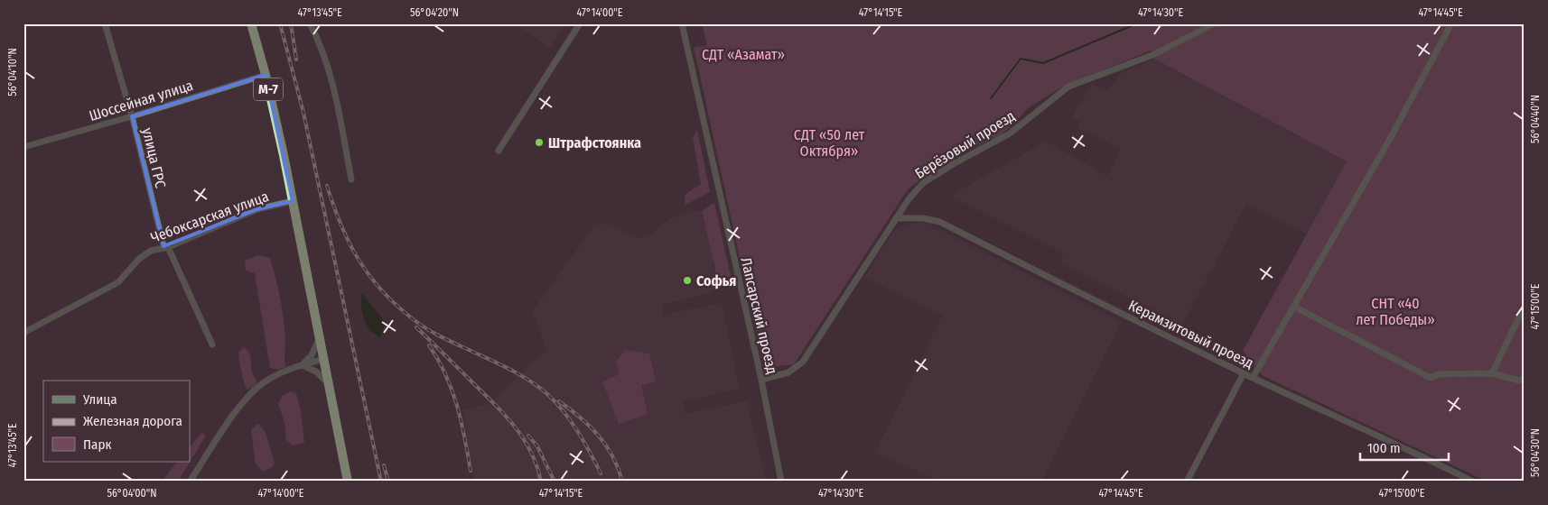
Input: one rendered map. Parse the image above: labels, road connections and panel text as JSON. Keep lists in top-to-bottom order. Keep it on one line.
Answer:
{"streets":{"highway":["М-7"],"street":["Шоссейная улица","Берёзовый проезд","улица ГРС","Чебоксарская улица","Лапсарский проезд","Керамзитовый проезд"]},"crossings":[["М-7","Шоссейная улица"],["М-7","Чебоксарская улица"],["Шоссейная улица","улица ГРС"],["Берёзовый проезд","Лапсарский проезд"],["Берёзовый проезд","Керамзитовый проезд"],["улица ГРС","Чебоксарская улица"]],"parks":["СДТ «Азамат»","СДТ «50 лет Октября»","СНТ «40 лет Победы»"],"places":["Штрафстоянка","Софья"],"legend":["Улица","Железная дорога","Парк"],"scale_bar":"100 m","coordinates":["47°13'45\"E","56°04'20\"N","47°14'00\"E","47°14'15\"E","47°14'30\"E","47°14'45\"E","56°04'10\"N","56°04'40\"N","47°15'00\"E","56°04'30\"N","56°04'00\"N"]}
